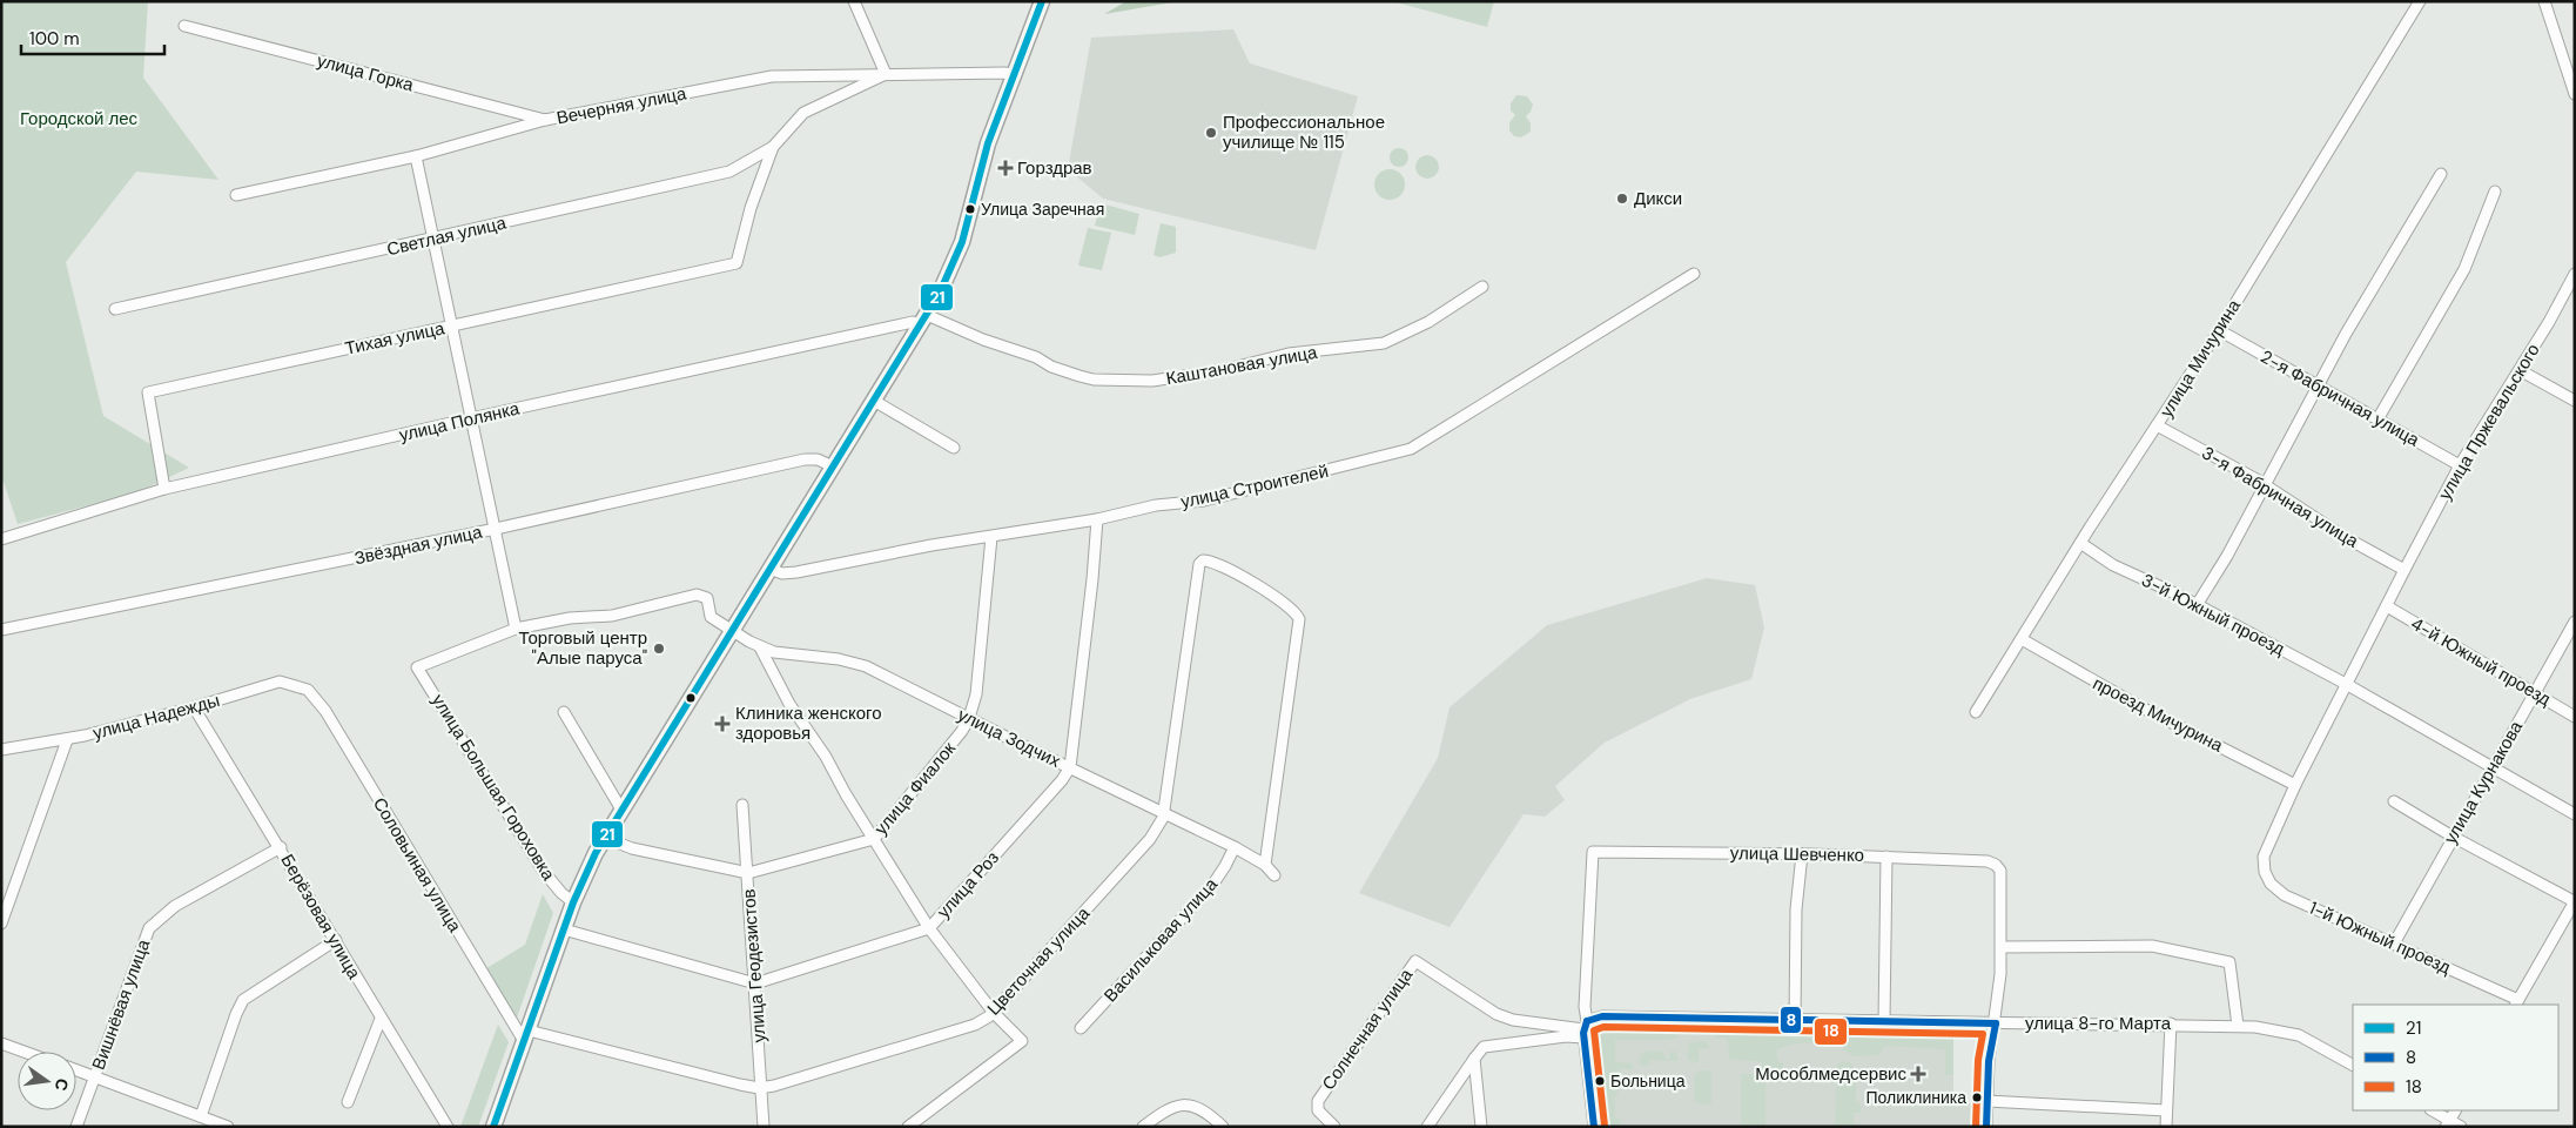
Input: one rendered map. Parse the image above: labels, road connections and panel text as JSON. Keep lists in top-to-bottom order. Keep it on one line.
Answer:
{"streets":{"street":["улица Горка","Вечерняя улица","Светлая улица","Тихая улица","улица Мичурина","Каштановая улица","2-я Фабричная улица","улица Полянка","улица Пржевальского","улица Строителей","3-я Фабричная улица","Звёздная улица","3-й Южный проезд","4-й Южный проезд","проезд Мичурина","улица Надежды","улица Зодчих","улица Курнакова","улица Большая Гороховка","улица Фиалок","улица Шевченко","Соловьиная улица","улица Роз","Берёзовая улица","1-й Южный проезд","Васильковая улица","Цветочная улица","улица Геодезистов","Вишнёвая улица","улица 8-го Марта","Солнечная улица"]},"crossings":[["улица Горка","Вечерняя улица"],["Светлая улица","Тихая улица"],["Тихая улица","улица Полянка"],["улица Мичурина","2-я Фабричная улица"],["улица Мичурина","3-я Фабричная улица"],["улица Мичурина","3-й Южный проезд"],["улица Мичурина","проезд Мичурина"],["Каштановая улица","улица Полянка"],["2-я Фабричная улица","улица Пржевальского"],["улица Пржевальского","3-я Фабричная улица"],["улица Пржевальского","4-й Южный проезд"],["улица Строителей","улица Фиалок"],["3-й Южный проезд","улица Курнакова"],["4-й Южный проезд","улица Курнакова"],["проезд Мичурина","1-й Южный проезд"],["улица Надежды","Соловьиная улица"],["улица Надежды","Берёзовая улица"],["улица Зодчих","улица Фиалок"],["улица Зодчих","улица Роз"],["улица Зодчих","Васильковая улица"],["улица Зодчих","Цветочная улица"],["улица Курнакова","1-й Южный проезд"],["улица Фиалок","улица Геодезистов"],["улица Шевченко","улица 8-го Марта"],["улица Шевченко","Солнечная улица"],["Соловьиная улица","Цветочная улица"],["улица Роз","улица Геодезистов"],["Берёзовая улица","Вишнёвая улица"],["Цветочная улица","улица Геодезистов"],["улица 8-го Марта","Солнечная улица"]],"parks":["Городской лес"],"places":{"other":["Профессиональное училище № 115","Дикси","Улица Заречная","Торговый центр \"Алые паруса\"","Больница","Поликлиника"],"health":["Горздрав","Клиника женского здоровья","Мособлмедсервис"]},"lines":["transit line 21","transit line 8","transit line 18"],"legend":["21","8","18"],"scale_bar":"100 m","north":"right"}
